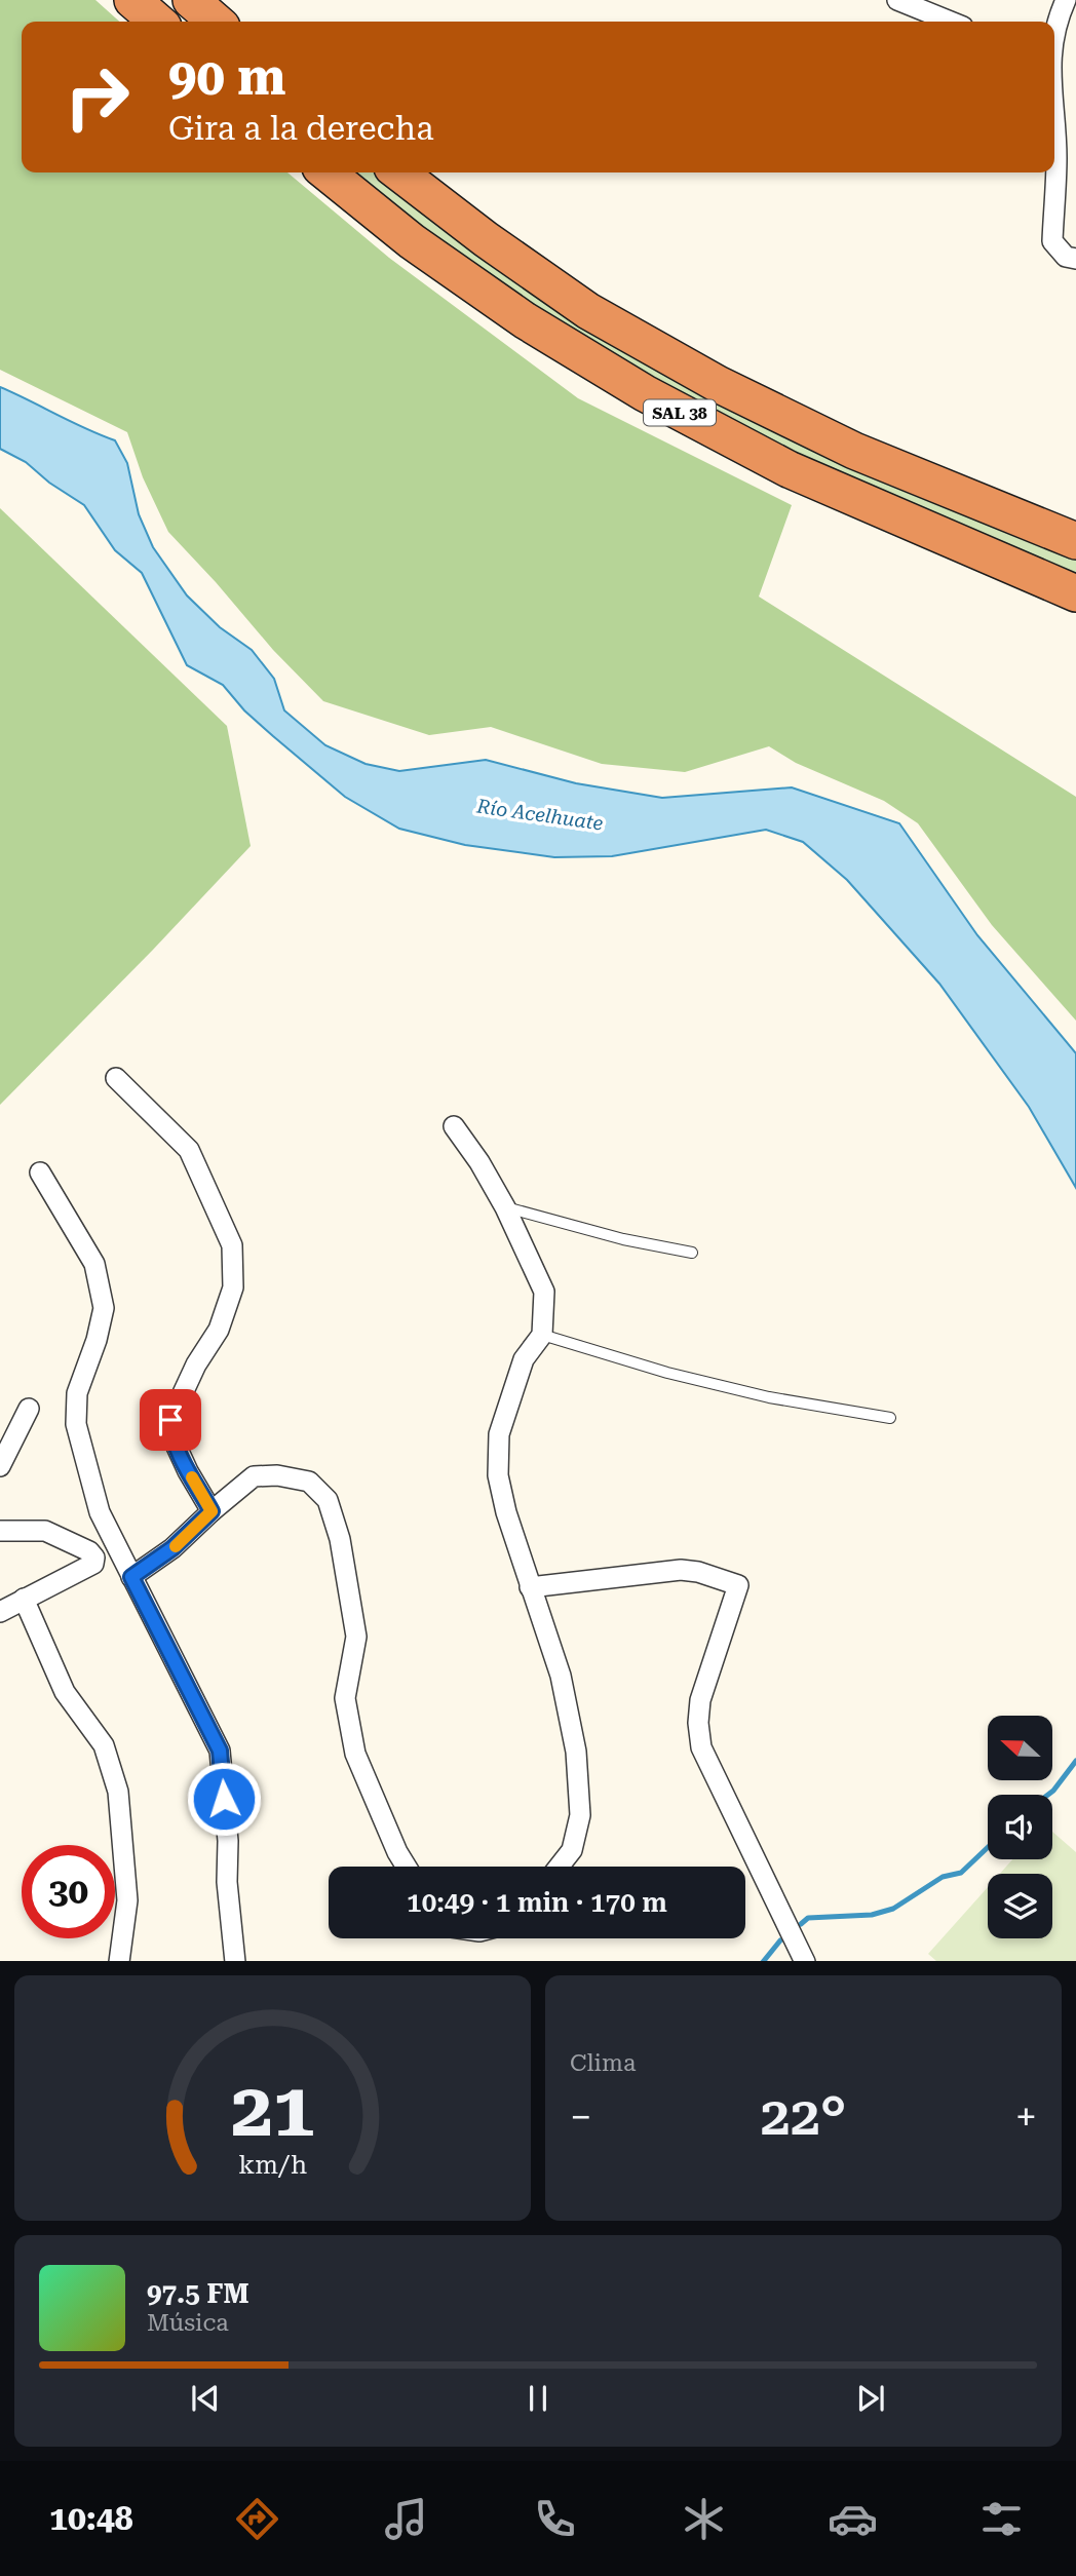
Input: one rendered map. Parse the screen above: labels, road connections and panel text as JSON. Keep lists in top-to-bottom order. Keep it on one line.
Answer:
{"streets":{"highway":["SAL 38"]},"water":["Río Acelhuate"],"north":"left","page":{"turn":["90 m","Gira a la derecha"],"limit":"30","trip":"10:49 · 1 min · 170 m","tile":"Clima","heat":["−","22°","+"],"song":["97.5 FM","Música"],"tabs":"10:48","gauge":["21","km/h"]}}
